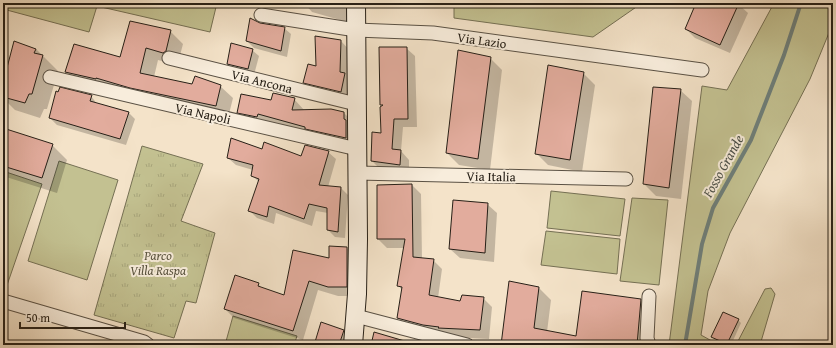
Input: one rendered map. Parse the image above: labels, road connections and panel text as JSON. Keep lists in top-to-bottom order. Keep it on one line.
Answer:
{"streets":{"street":["Via Lazio","Via Ancona","Via Napoli","Via Italia"]},"water":["Fosso Grande"],"parks":["Parco Villa Raspa"],"scale_bar":"50 m"}
